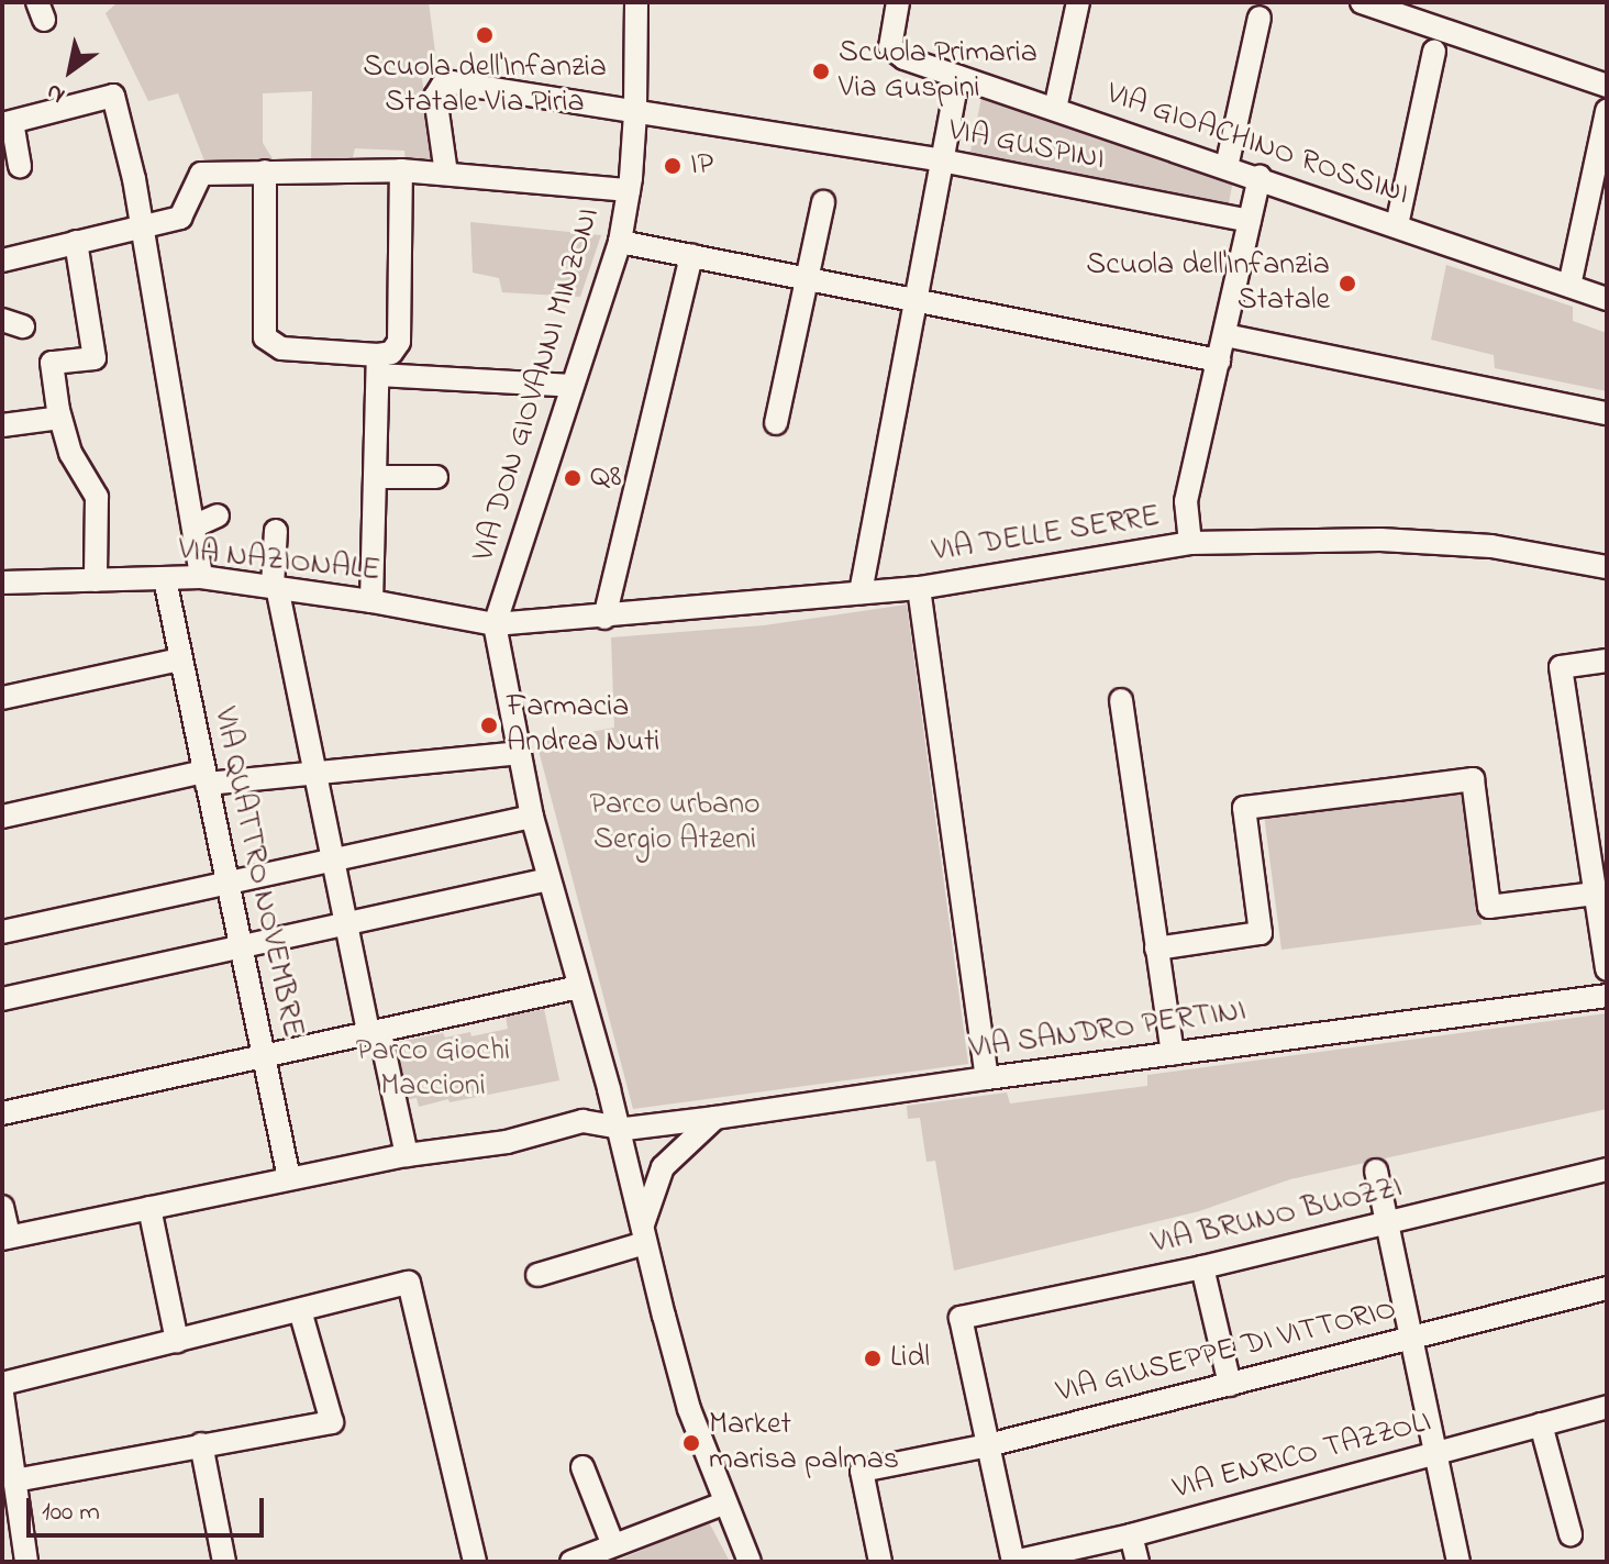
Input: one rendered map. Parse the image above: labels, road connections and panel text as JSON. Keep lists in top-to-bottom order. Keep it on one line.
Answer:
{"streets":{"street":["VIA GIOACHINO ROSSINI","VIA GUSPINI","VIA DON GIOVANNI MINZONI","VIA DELLE SERRE","VIA NAZIONALE","VIA QUATTRO NOVEMBRE","VIA SANDRO PERTINI","VIA BRUNO BUOZZI","VIA GIUSEPPE DI VITTORIO","VIA ENRICO TAZZOLI"]},"crossings":[["VIA GUSPINI","VIA DON GIOVANNI MINZONI"],["VIA DON GIOVANNI MINZONI","VIA DELLE SERRE"],["VIA DON GIOVANNI MINZONI","VIA NAZIONALE"],["VIA DELLE SERRE","VIA NAZIONALE"],["VIA NAZIONALE","VIA QUATTRO NOVEMBRE"],["VIA QUATTRO NOVEMBRE","VIA SANDRO PERTINI"],["VIA BRUNO BUOZZI","VIA GIUSEPPE DI VITTORIO"]],"parks":["Parco urbano Sergio Atzeni","Parco Giochi Maccioni"],"places":["Scuola dell'Infanzia Statale Via Piria","Scuola Primaria Via Guspini","IP","Scuola dell'Infanzia Statale","Q8","Farmacia Andrea Nuti","Lidl","Market marisa palmas"],"scale_bar":"100 m","north":"bottom left"}
